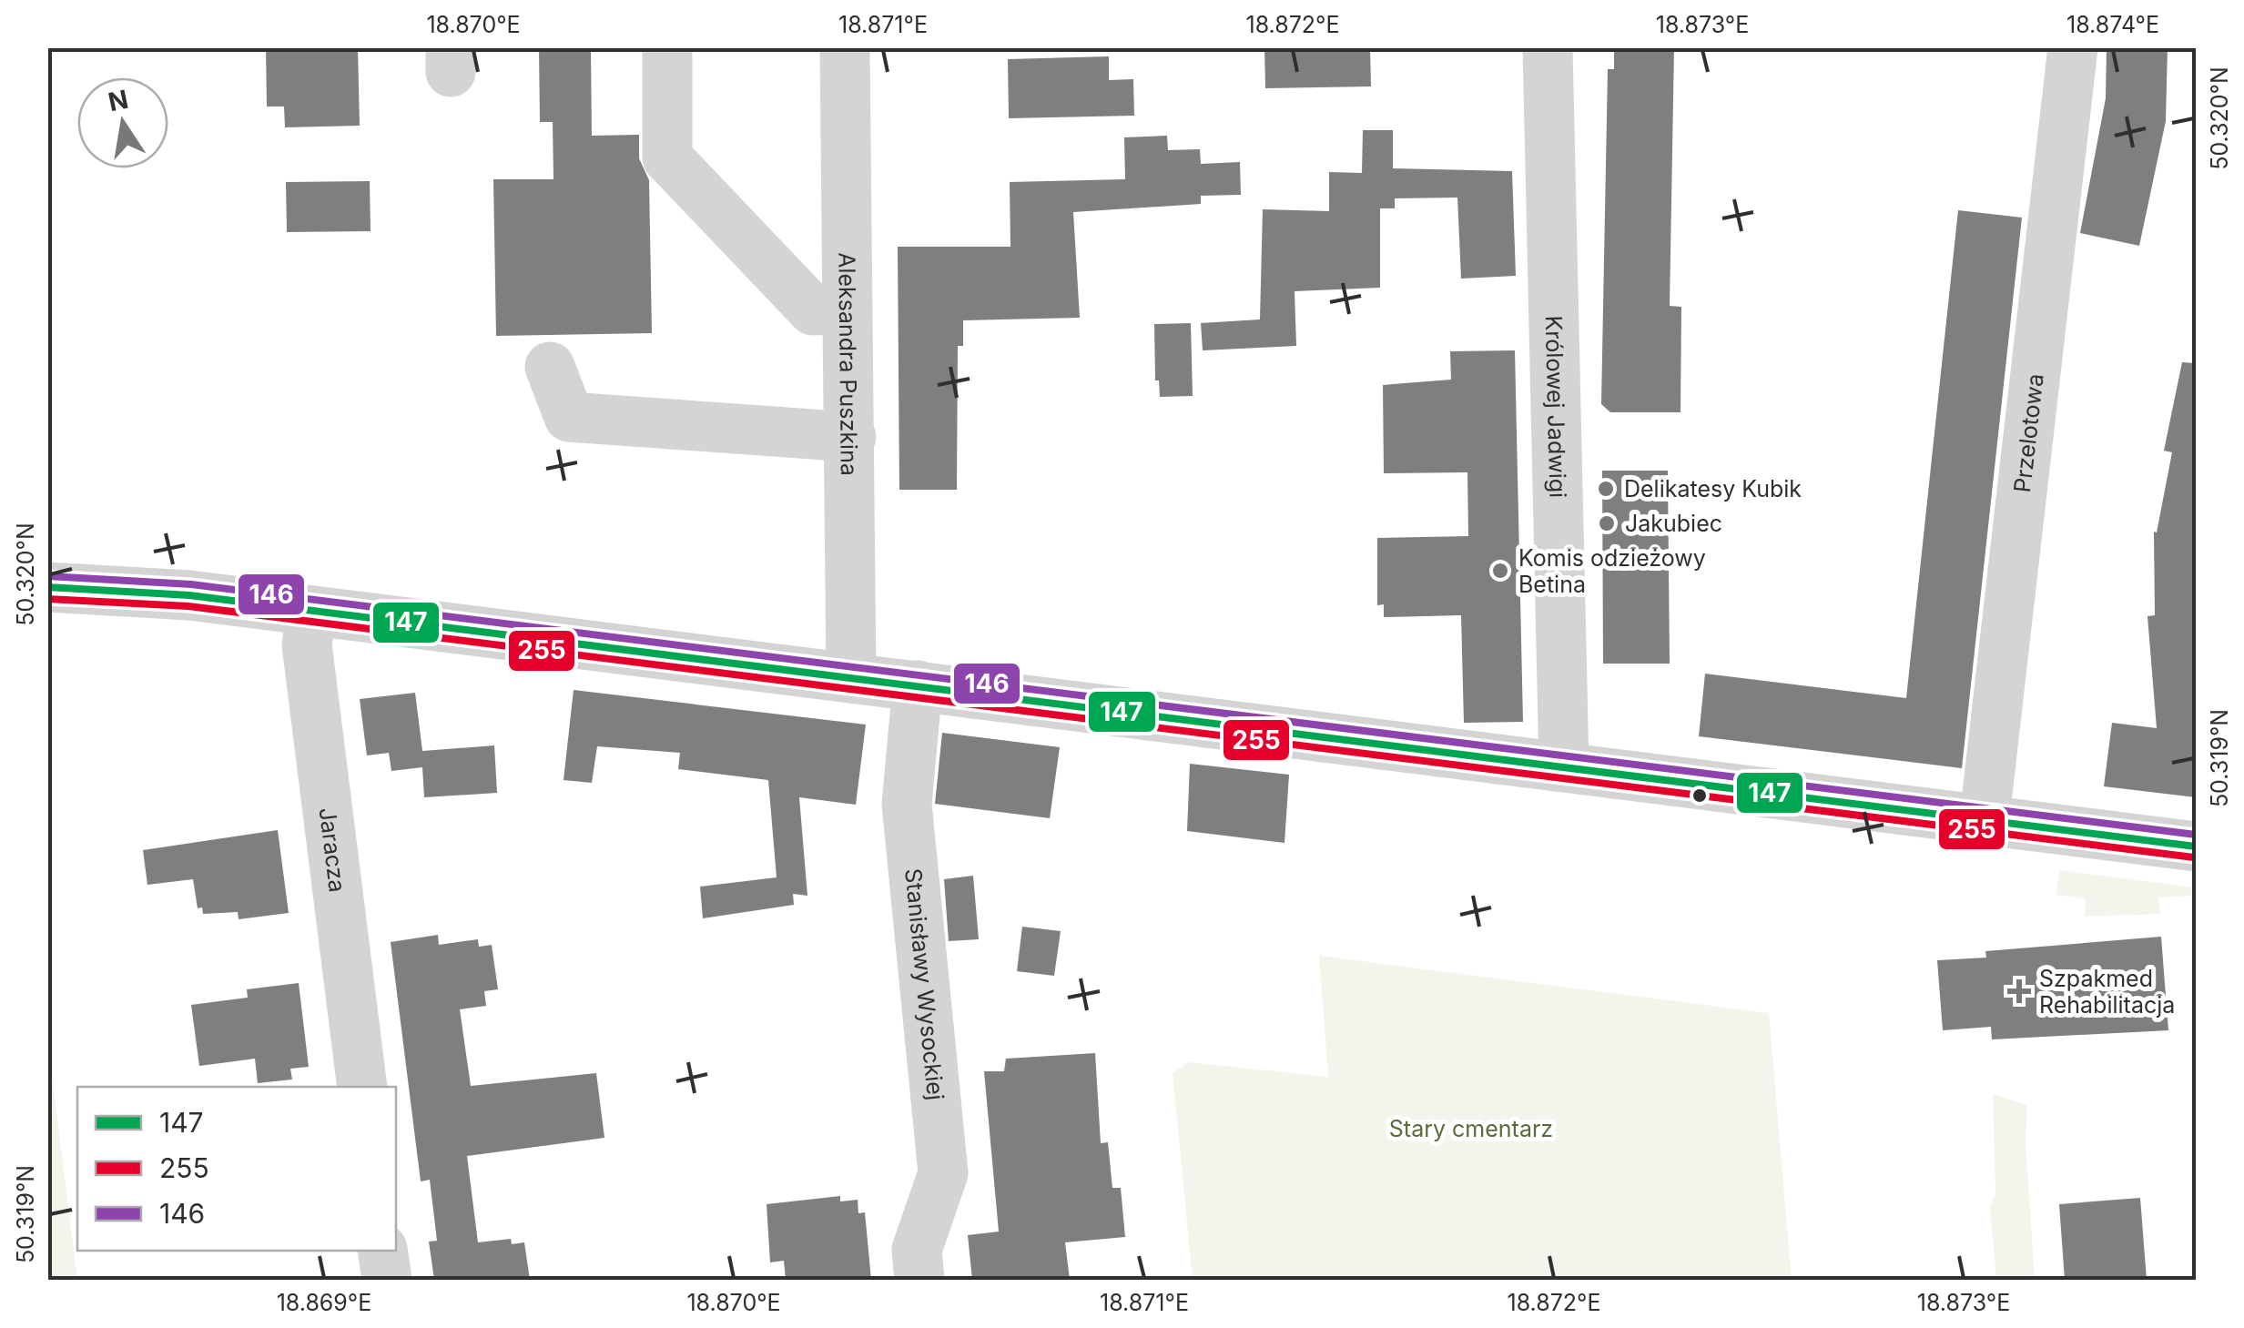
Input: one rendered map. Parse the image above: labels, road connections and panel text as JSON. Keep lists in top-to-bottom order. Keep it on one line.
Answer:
{"streets":{"street":["Aleksandra Puszkina","Królowej Jadwigi","Przelotowa","Jaracza","Stanisławy Wysockiej"]},"parks":["Stary cmentarz"],"places":{"other":["Delikatesy Kubik","Jakubiec","Komis odzieżowy Betina"],"health":["Szpakmed Rehabilitacja"]},"lines":["transit line 146","transit line 147","transit line 255"],"legend":["147","255","146"],"north":"top","coordinates":["18.870°E","18.871°E","18.872°E","18.873°E","18.874°E","50.320°N","50.319°N","18.869°E"]}
